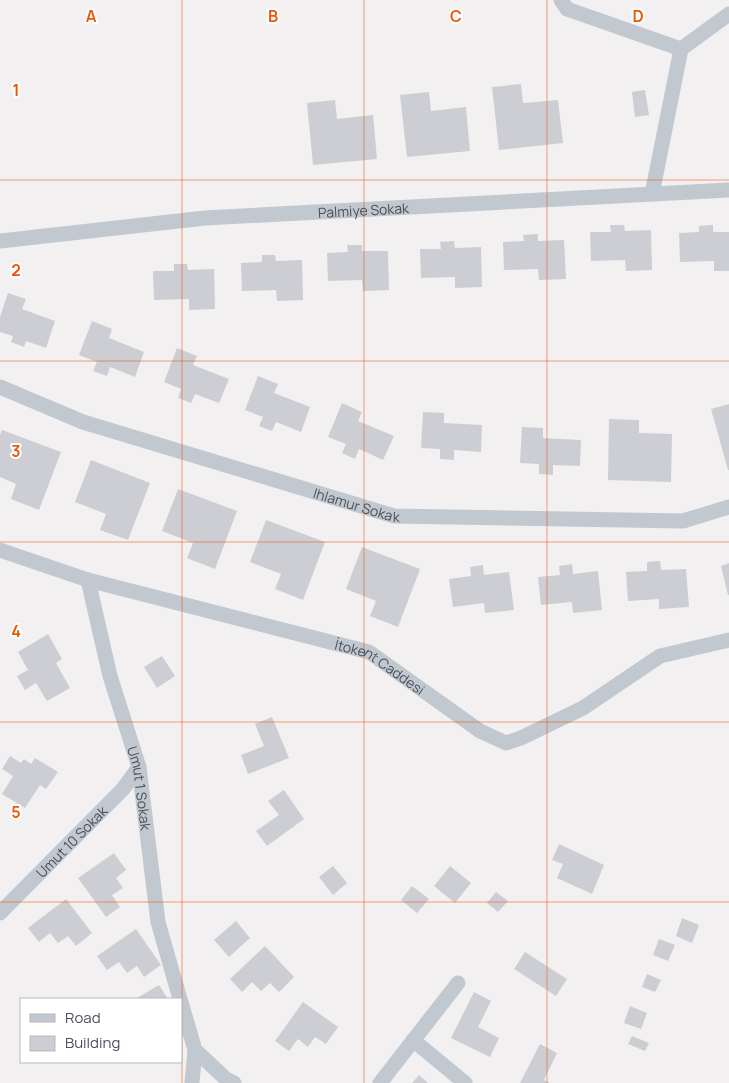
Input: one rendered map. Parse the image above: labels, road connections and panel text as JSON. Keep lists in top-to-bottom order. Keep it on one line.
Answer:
{"streets":{"street":["Palmiye Sokak","Ihlamur Sokak","İtokent Caddesi","Umut 1 Sokak","Umut 10 Sokak"]},"crossings":[["İtokent Caddesi","Umut 1 Sokak"],["Umut 1 Sokak","Umut 10 Sokak"]],"legend":["Road","Building"],"grid":{"columns":["A","B","C","D"],"rows":["1","2","3","4","5"]}}
